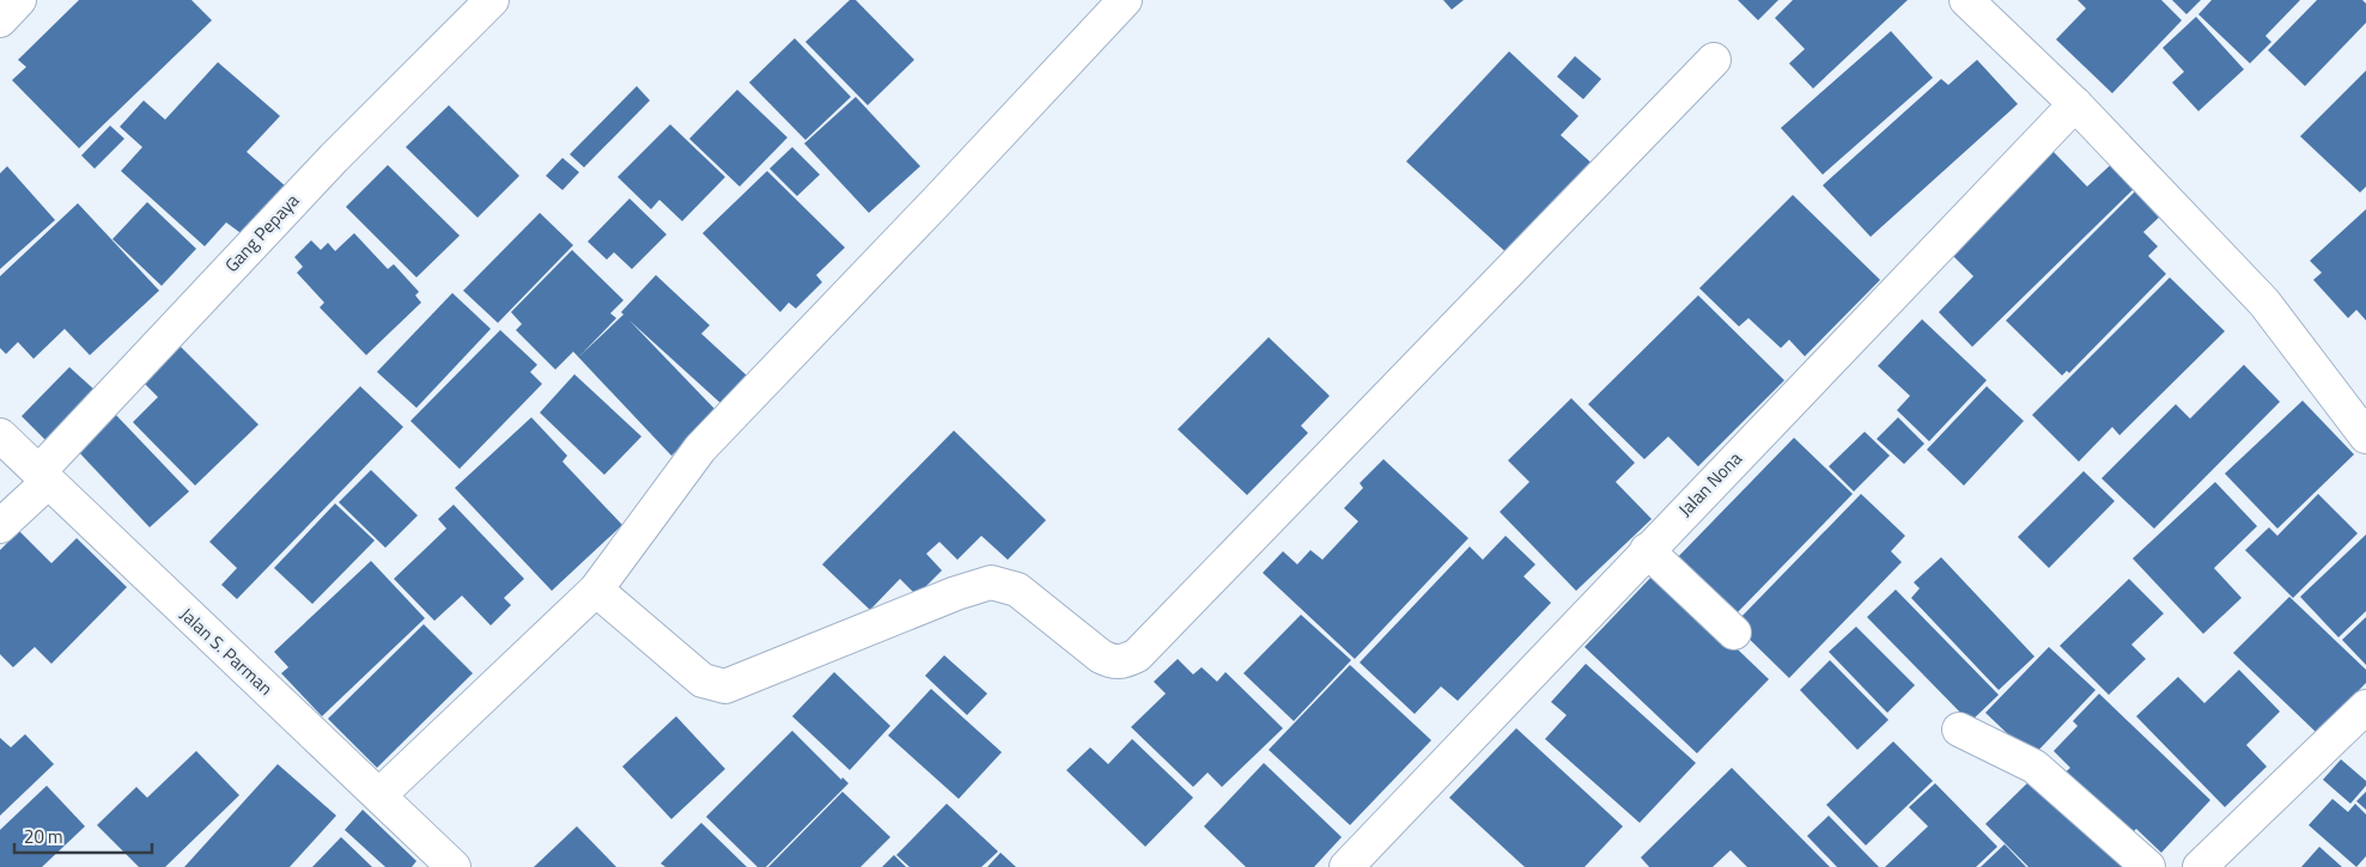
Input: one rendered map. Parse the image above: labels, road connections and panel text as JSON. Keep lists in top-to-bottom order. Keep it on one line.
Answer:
{"streets":{"street":["Gang Pepaya","Jalan Nona","Jalan S. Parman"]},"crossings":[["Gang Pepaya","Jalan S. Parman"]],"scale_bar":"20 m"}
